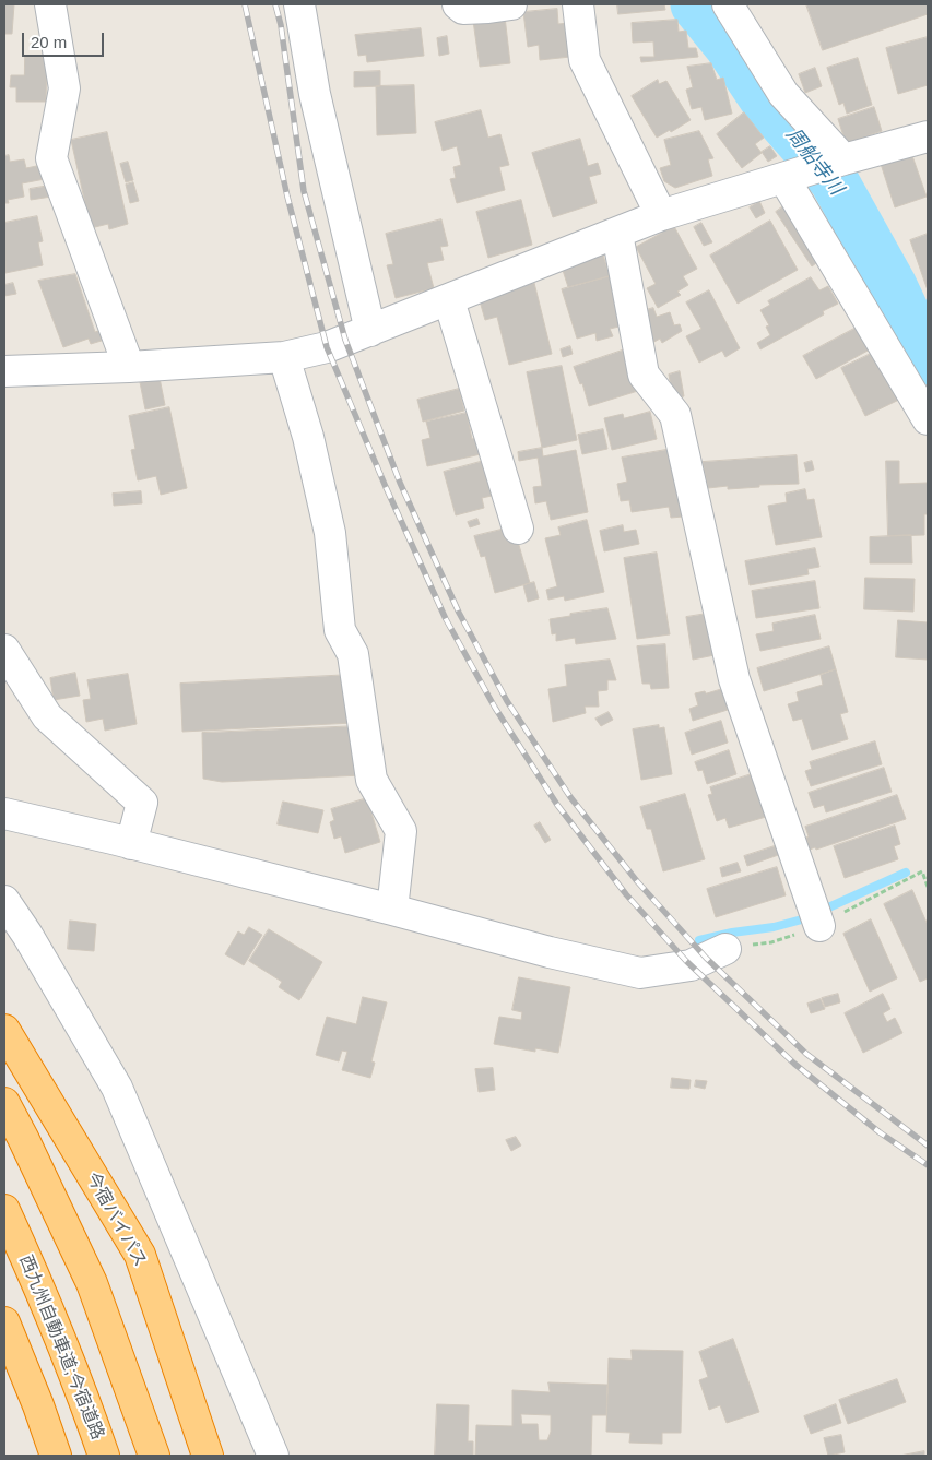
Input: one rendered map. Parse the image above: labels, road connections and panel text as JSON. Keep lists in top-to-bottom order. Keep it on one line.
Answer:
{"streets":{"highway":["今宿バイパス","西九州自動車道;今宿道路"]},"water":["周船寺川"],"scale_bar":"20 m"}
